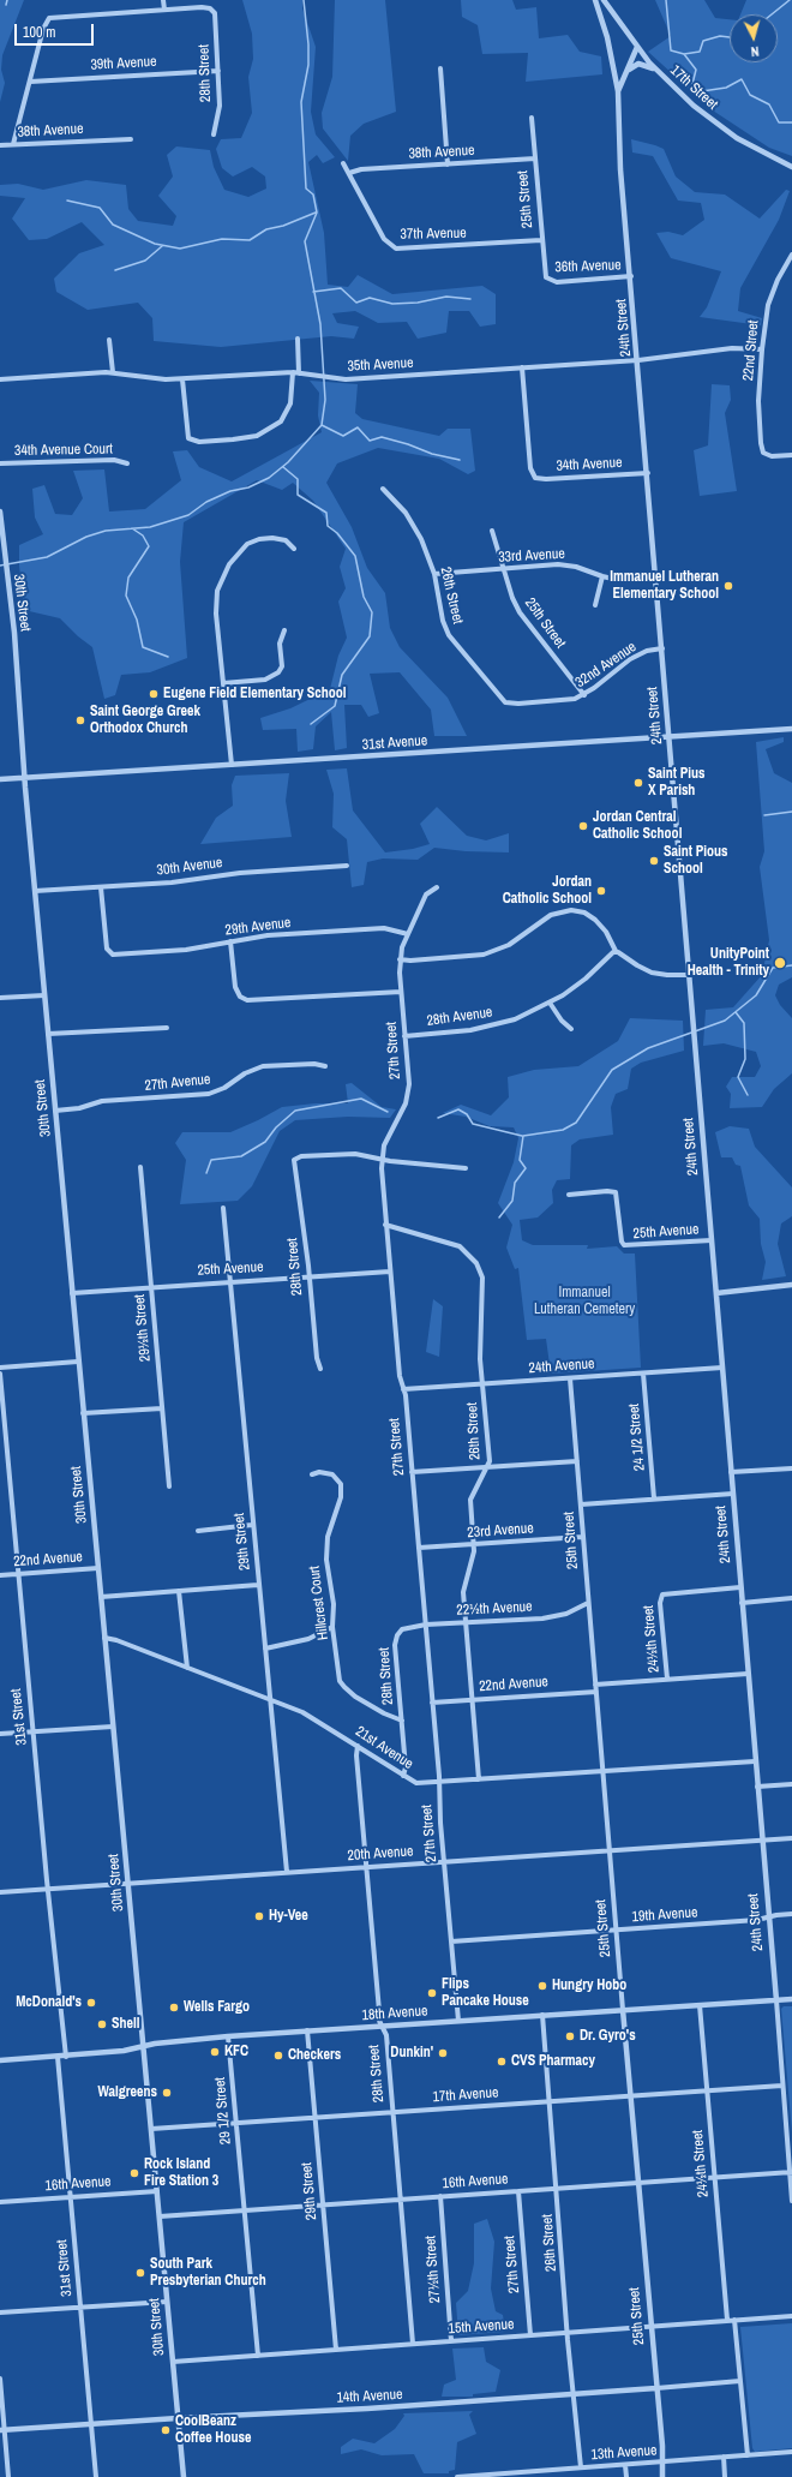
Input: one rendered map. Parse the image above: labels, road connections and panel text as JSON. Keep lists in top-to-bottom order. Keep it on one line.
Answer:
{"streets":{"street":["39th Avenue","28th Street","17th Street","38th Avenue","25th Street","37th Avenue","36th Avenue","24th Street","22nd Street","35th Avenue","34th Avenue Court","34th Avenue","33rd Avenue","26th Street","30th Street","32nd Avenue","31st Avenue","30th Avenue","29th Avenue","28th Avenue","27th Street","27th Avenue","25th Avenue","29½th Street","24th Avenue","24 1/2 Street","23rd Avenue","29th Street","22nd Avenue","Hillcrest Court","22½th Avenue","24½th Street","31st Street","21st Avenue","20th Avenue","19th Avenue","18th Avenue","17th Avenue","29 1/2 Street","16th Avenue","27½th Street","15th Avenue","14th Avenue","13th Avenue"]},"crossings":[["39th Avenue","28th Street"],["28th Street","27th Street"],["28th Street","25th Avenue"],["28th Street","Hillcrest Court"],["28th Street","22½th Avenue"],["28th Street","21st Avenue"],["28th Street","20th Avenue"],["28th Street","18th Avenue"],["28th Street","17th Avenue"],["28th Street","16th Avenue"],["28th Street","15th Avenue"],["17th Street","24th Street"],["38th Avenue","25th Street"],["38th Avenue","37th Avenue"],["25th Street","37th Avenue"],["25th Street","36th Avenue"],["25th Street","33rd Avenue"],["25th Street","32nd Avenue"],["25th Street","24th Avenue"],["25th Street","23rd Avenue"],["25th Street","22nd Avenue"],["25th Street","22½th Avenue"],["25th Street","21st Avenue"],["25th Street","20th Avenue"],["25th Street","19th Avenue"],["25th Street","18th Avenue"],["25th Street","17th Avenue"],["25th Street","16th Avenue"],["25th Street","15th Avenue"],["25th Street","14th Avenue"],["25th Street","13th Avenue"],["36th Avenue","24th Street"],["24th Street","35th Avenue"],["24th Street","34th Avenue"],["24th Street","33rd Avenue"],["24th Street","32nd Avenue"],["24th Street","31st Avenue"],["24th Street","25th Avenue"],["24th Street","24th Avenue"],["24th Street","24½th Street"],["24th Street","21st Avenue"],["24th Street","20th Avenue"],["24th Street","19th Avenue"],["24th Street","18th Avenue"],["24th Street","17th Avenue"],["24th Street","16th Avenue"],["22nd Street","35th Avenue"],["35th Avenue","34th Avenue"],["33rd Avenue","26th Street"],["26th Street","32nd Avenue"],["26th Street","27th Street"],["26th Street","24th Avenue"],["26th Street","23rd Avenue"],["26th Street","22nd Avenue"],["26th Street","22½th Avenue"],["26th Street","21st Avenue"],["26th Street","18th Avenue"],["26th Street","17th Avenue"],["26th Street","16th Avenue"],["26th Street","15th Avenue"],["26th Street","14th Avenue"],["26th Street","13th Avenue"],["30th Street","31st Avenue"],["30th Street","30th Avenue"],["30th Street","27th Avenue"],["30th Street","25th Avenue"],["30th Street","22nd Avenue"],["30th Street","21st Avenue"],["30th Street","20th Avenue"],["30th Street","18th Avenue"],["30th Street","17th Avenue"],["30th Street","16th Avenue"],["30th Street","15th Avenue"],["30th Street","14th Avenue"],["30th Avenue","29th Avenue"],["29th Avenue","27th Street"],["28th Avenue","27th Street"],["27th Street","25th Avenue"],["27th Street","24th Avenue"],["27th Street","23rd Avenue"],["27th Street","22nd Avenue"],["27th Street","22½th Avenue"],["27th Street","21st Avenue"],["27th Street","20th Avenue"],["27th Street","19th Avenue"],["27th Street","18th Avenue"],["27th Street","16th Avenue"],["27th Street","15th Avenue"],["25th Avenue","29½th Street"],["25th Avenue","29th Street"],["24th Avenue","24 1/2 Street"],["29th Street","21st Avenue"],["29th Street","20th Avenue"],["29th Street","18th Avenue"],["29th Street","17th Avenue"],["29th Street","16th Avenue"],["29th Street","15th Avenue"],["22nd Avenue","31st Street"],["24½th Street","18th Avenue"],["24½th Street","17th Avenue"],["24½th Street","16th Avenue"],["24½th Street","15th Avenue"],["31st Street","20th Avenue"],["31st Street","18th Avenue"],["31st Street","16th Avenue"],["31st Street","14th Avenue"],["18th Avenue","29 1/2 Street"],["17th Avenue","29 1/2 Street"],["29 1/2 Street","16th Avenue"],["29 1/2 Street","15th Avenue"],["16th Avenue","27½th Street"],["27½th Street","15th Avenue"]],"parks":["Immanuel Lutheran Cemetery"],"places":["Immanuel Lutheran Elementary School","Eugene Field Elementary School","Saint George Greek Orthodox Church","Saint Pius X Parish","Jordan Central Catholic School","Saint Pious School","Jordan Catholic School","UnityPoint Health - Trinity","Hy-Vee","Hungry Hobo","Flips Pancake House","McDonald's","Wells Fargo","Shell","Dr. Gyro's","KFC","Dunkin'","Checkers","CVS Pharmacy","Walgreens","Rock Island Fire Station 3","South Park Presbyterian Church","CoolBeanz Coffee House"],"scale_bar":"100 m","north":"bottom"}
